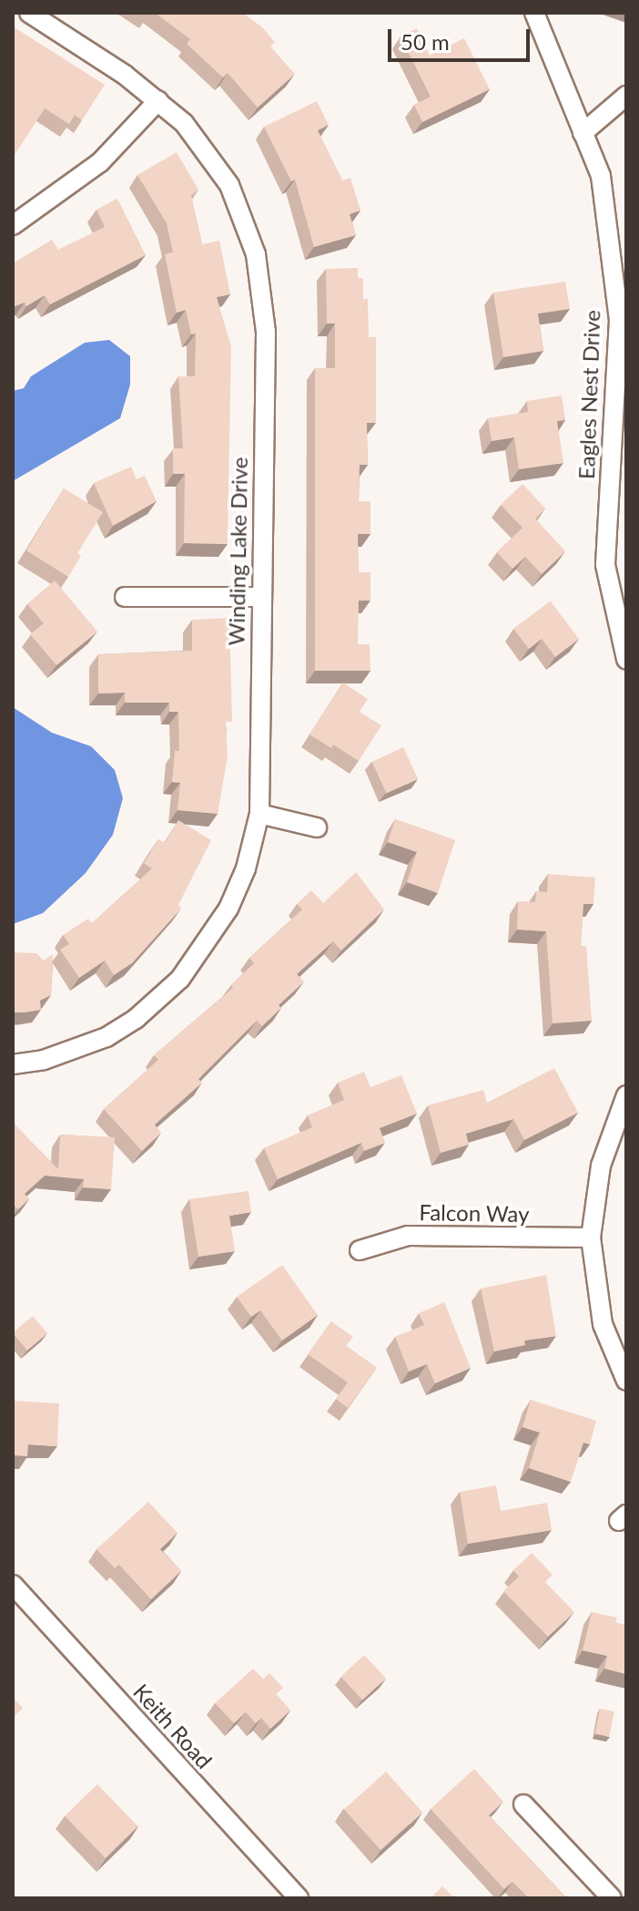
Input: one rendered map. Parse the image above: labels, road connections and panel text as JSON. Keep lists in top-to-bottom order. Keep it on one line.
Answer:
{"streets":{"street":["Eagles Nest Drive","Winding Lake Drive","Falcon Way","Keith Road"]},"scale_bar":"50 m"}
